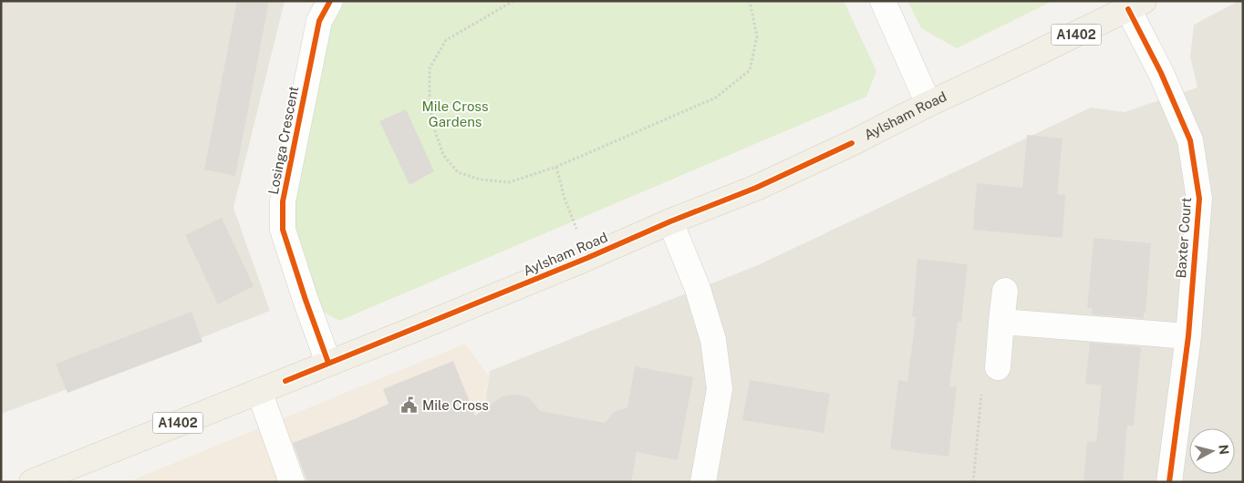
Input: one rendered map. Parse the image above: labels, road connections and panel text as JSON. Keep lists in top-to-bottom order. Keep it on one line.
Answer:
{"streets":{"main road":["A1402","Aylsham Road"],"street":["Losinga Crescent","Baxter Court"]},"crossings":[["Aylsham Road","Losinga Crescent"],["Aylsham Road","Baxter Court"]],"parks":["Mile Cross Gardens"],"places":{"public building":["Mile Cross"]},"north":"right"}
